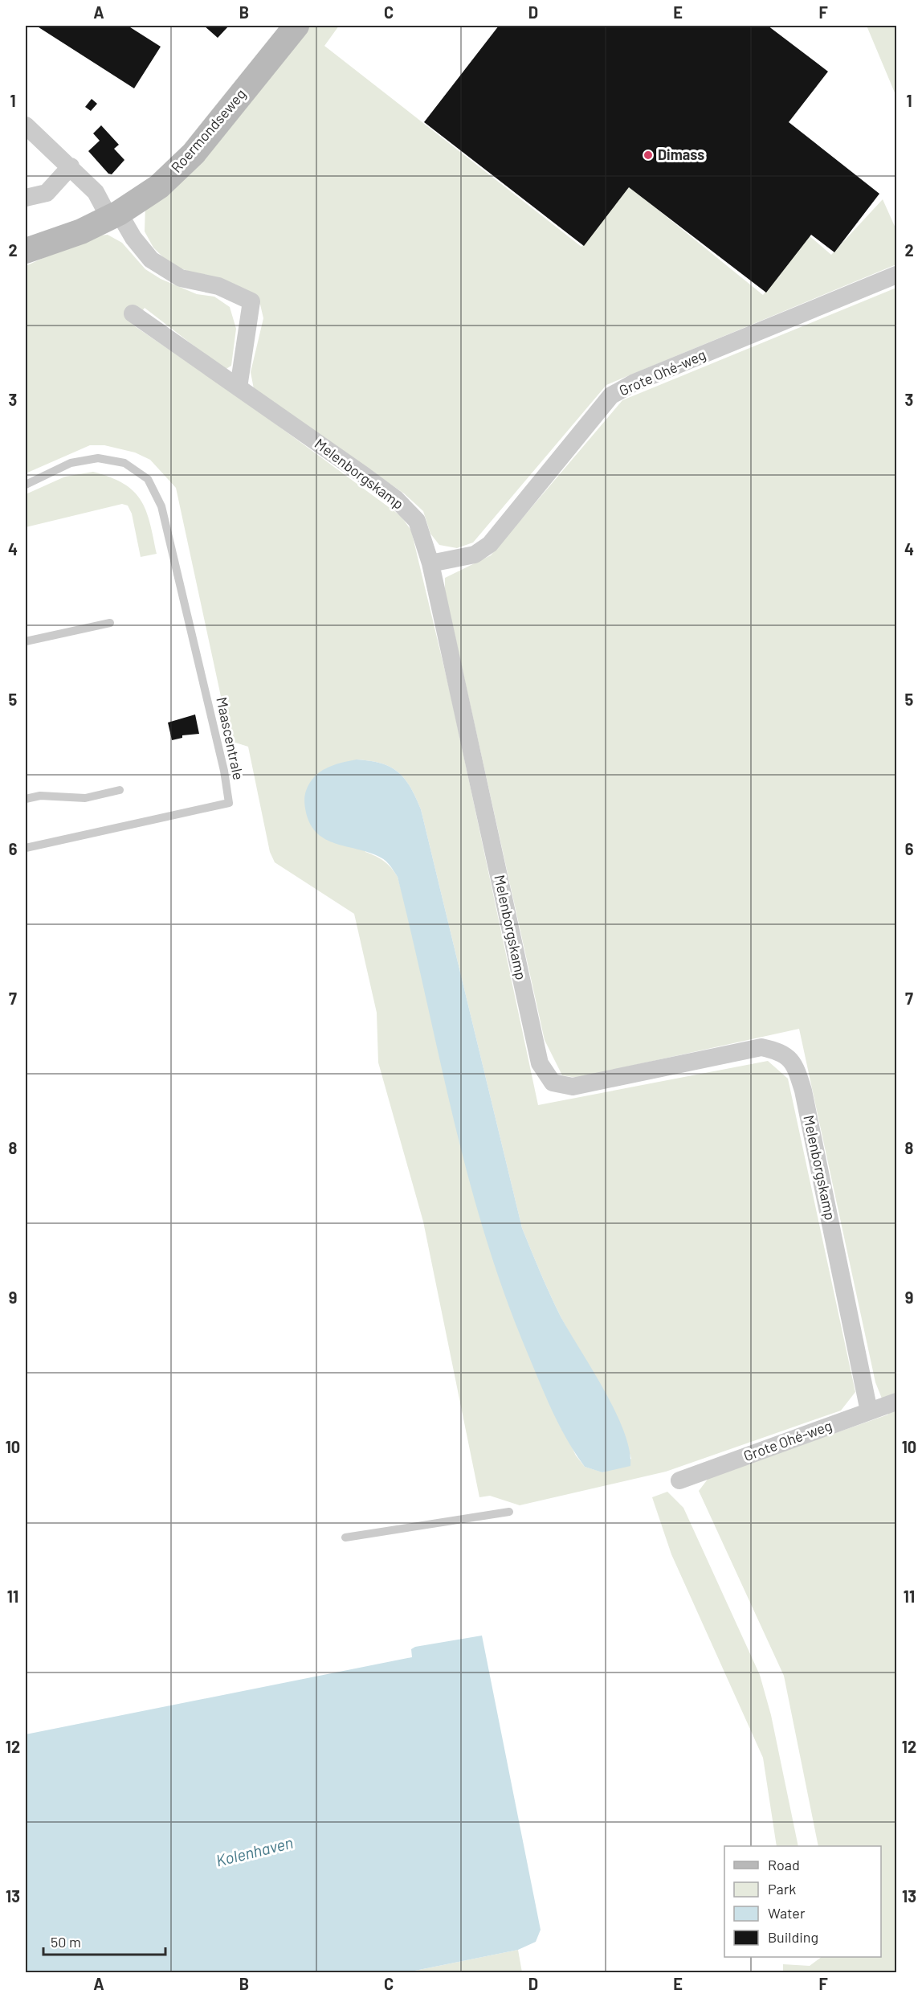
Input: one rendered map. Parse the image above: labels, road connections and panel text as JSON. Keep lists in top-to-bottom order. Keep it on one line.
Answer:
{"streets":{"main road":["Roermondseweg"],"street":["Grote Ohé-weg","Melenborgskamp"],"lane":["Maascentrale"]},"crossings":[["Grote Ohé-weg","Melenborgskamp"]],"water":["Kolenhaven"],"places":["Dimass"],"legend":["Road","Park","Water","Building"],"scale_bar":"50 m","grid":{"columns":["A","B","C","D","E","F"],"rows":["1","2","3","4","5","6","7","8","9","10","11","12","13"]}}
